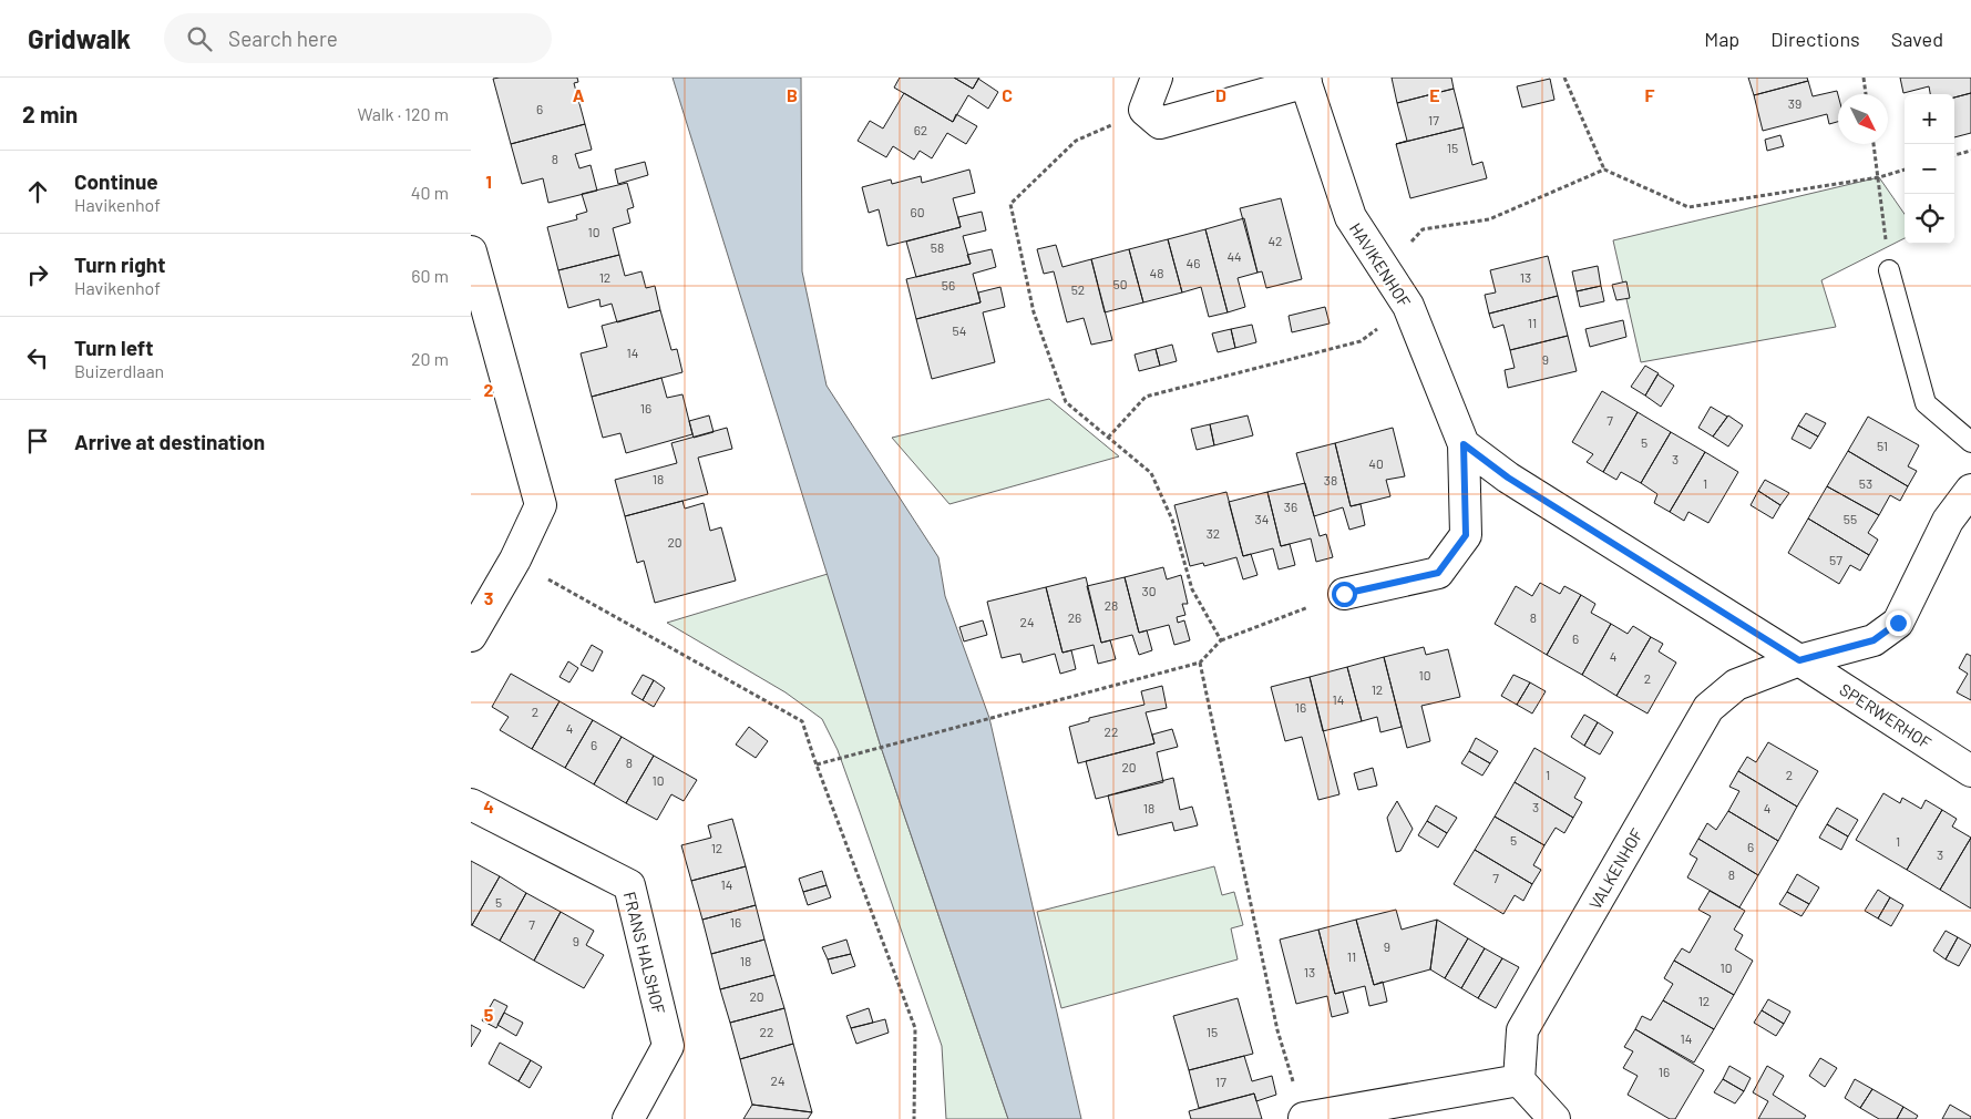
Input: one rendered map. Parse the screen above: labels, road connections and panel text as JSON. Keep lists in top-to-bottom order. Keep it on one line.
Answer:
{"streets":{"street":["HAVIKENHOF","SPERWERHOF","VALKENHOF","FRANS HALSHOF"]},"crossings":[["SPERWERHOF","VALKENHOF"]],"house_numbers":["39","6","17","62","15","8","60","10","42","58","44","46","48","12","13","50","56","52","11","54","14","9","16","7","5","51","3","40","18","38","1","53","36","34","55","32","20","57","30","28","26","8","24","6","4","10","2","12","14","16","2","4","22","6","8","20","1","2","10","3","18","4","5","1","6","12","3","8","7","14","5","16","7","9","9","11","18","10","13","20","12","22","15","14","16","24","17"],"north":"bottom right","page":{"header":"Gridwalk","search":"Search here","nav":["Map","Directions","Saved"],"heading":["2 min","Walk · 120 m"],"map_buttons":["+","−"],"list":[["Continue","Havikenhof","40 m"],["Turn right","Havikenhof","60 m"],["Turn left","Buizerdlaan","20 m"],"Arrive at destination"]},"grid":{"columns":["A","B","C","D","E","F"],"rows":["1","2","3","4","5"]}}
